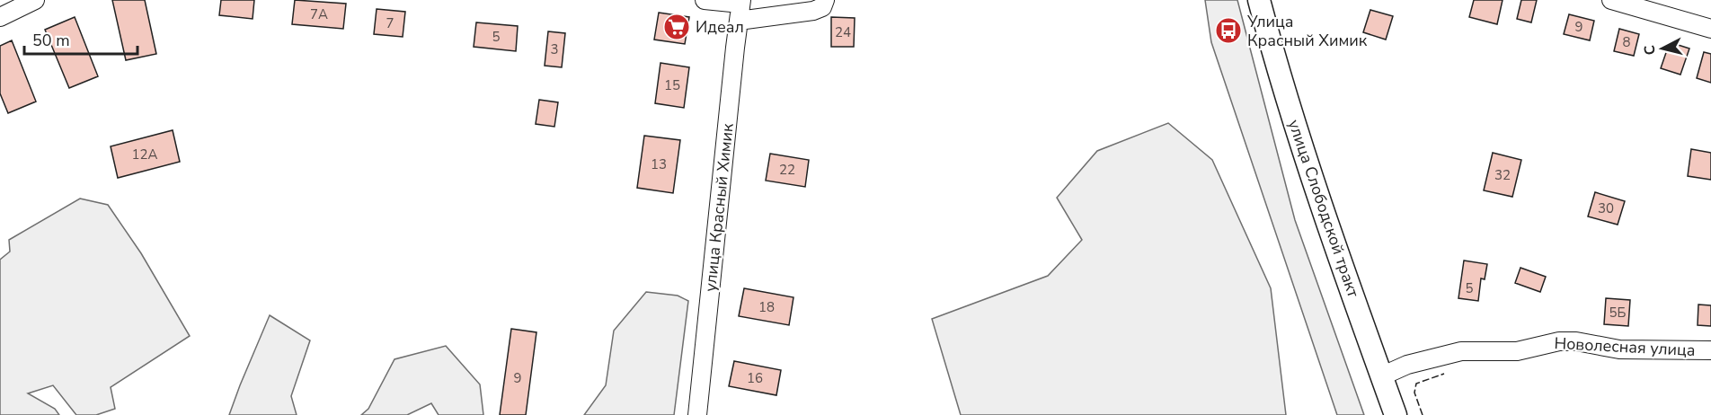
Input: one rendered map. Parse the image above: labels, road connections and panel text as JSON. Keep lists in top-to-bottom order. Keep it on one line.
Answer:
{"streets":{"main road":["улица Слободской тракт"],"street":["улица Красный Химик","Новолесная улица"]},"crossings":[["улица Слободской тракт","Новолесная улица"]],"places":{"supermarket":["Идеал"],"bus stop":["Улица Красный Химик"]},"house_numbers":["7А","7","9","24","5","8","3","15","12А","13","22","32","30","5","18","5Б","9","16"],"scale_bar":"50 m","north":"left"}
